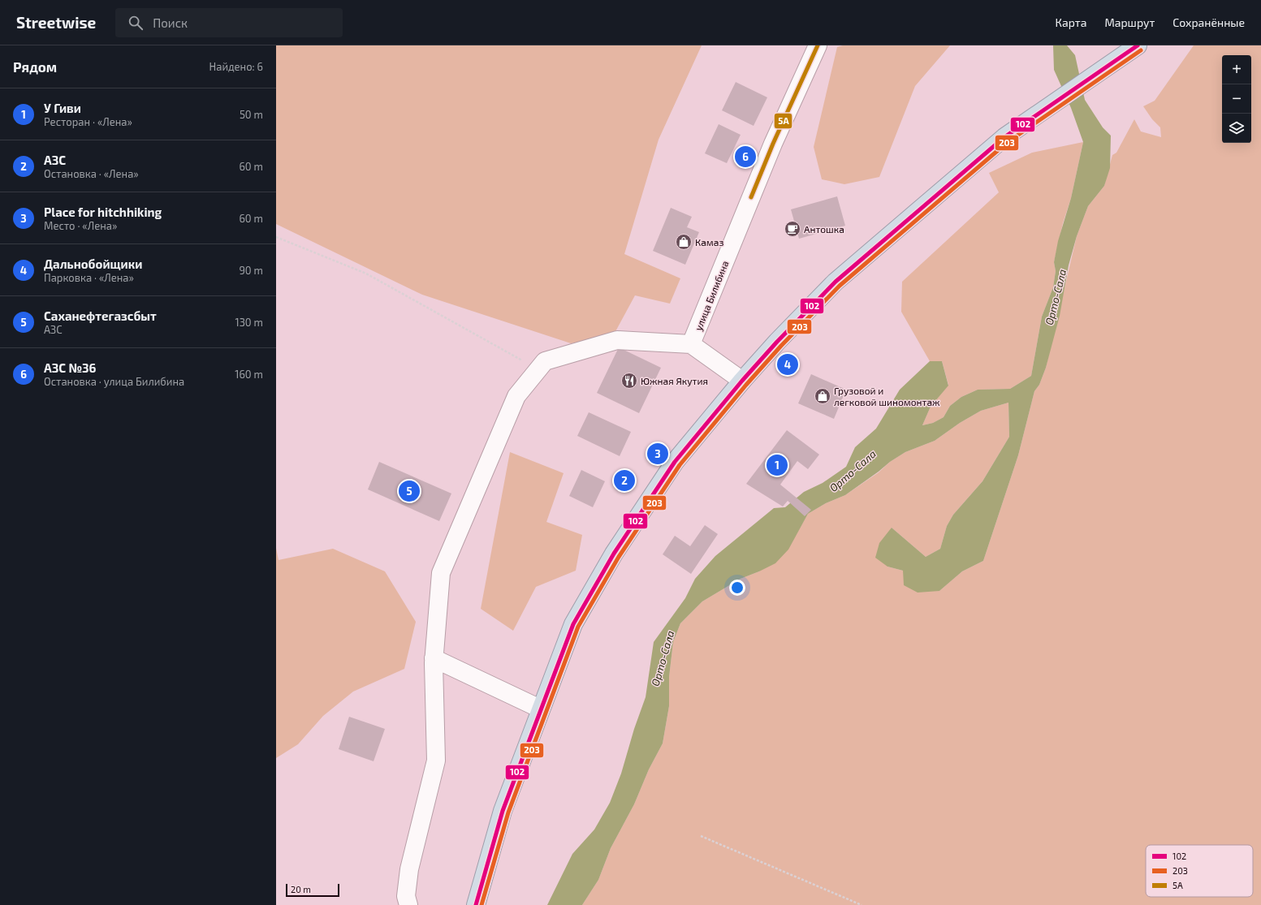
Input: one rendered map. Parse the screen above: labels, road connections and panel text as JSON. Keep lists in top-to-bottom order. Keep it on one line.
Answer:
{"streets":{"street":["улица Билибина"]},"water":["Орто-Сала"],"places":{"cafe":["Антошка"],"shop":["Камаз","Грузовой и легковой шиномонтаж"],"restaurant":["Южная Якутия"]},"lines":["transit line 102","transit line 5А","transit line 203"],"legend":["102","203","5А"],"scale_bar":"20 m","page":{"header":"Streetwise","search":"Поиск","nav":["Карта","Маршрут","Сохранённые"],"heading":["Рядом","Найдено: 6"],"map_buttons":["+","−"],"list":[{"mark":"1","name":"У Гиви","note":"Ресторан · «Лена»","value":"50 m"},{"mark":"2","name":"АЗС","note":"Остановка · «Лена»","value":"60 m"},{"mark":"3","name":"Place for hitchhiking","note":"Место · «Лена»","value":"60 m"},{"mark":"4","name":"Дальнобойщики","note":"Парковка · «Лена»","value":"90 m"},{"mark":"5","name":"Саханефтегазсбыт","note":"АЗС","value":"130 m"},{"mark":"6","name":"АЗС №36","note":"Остановка · улица Билибина","value":"160 m"}],"pins":["6","4","3","1","2","5"],"scale":"20 m"}}
